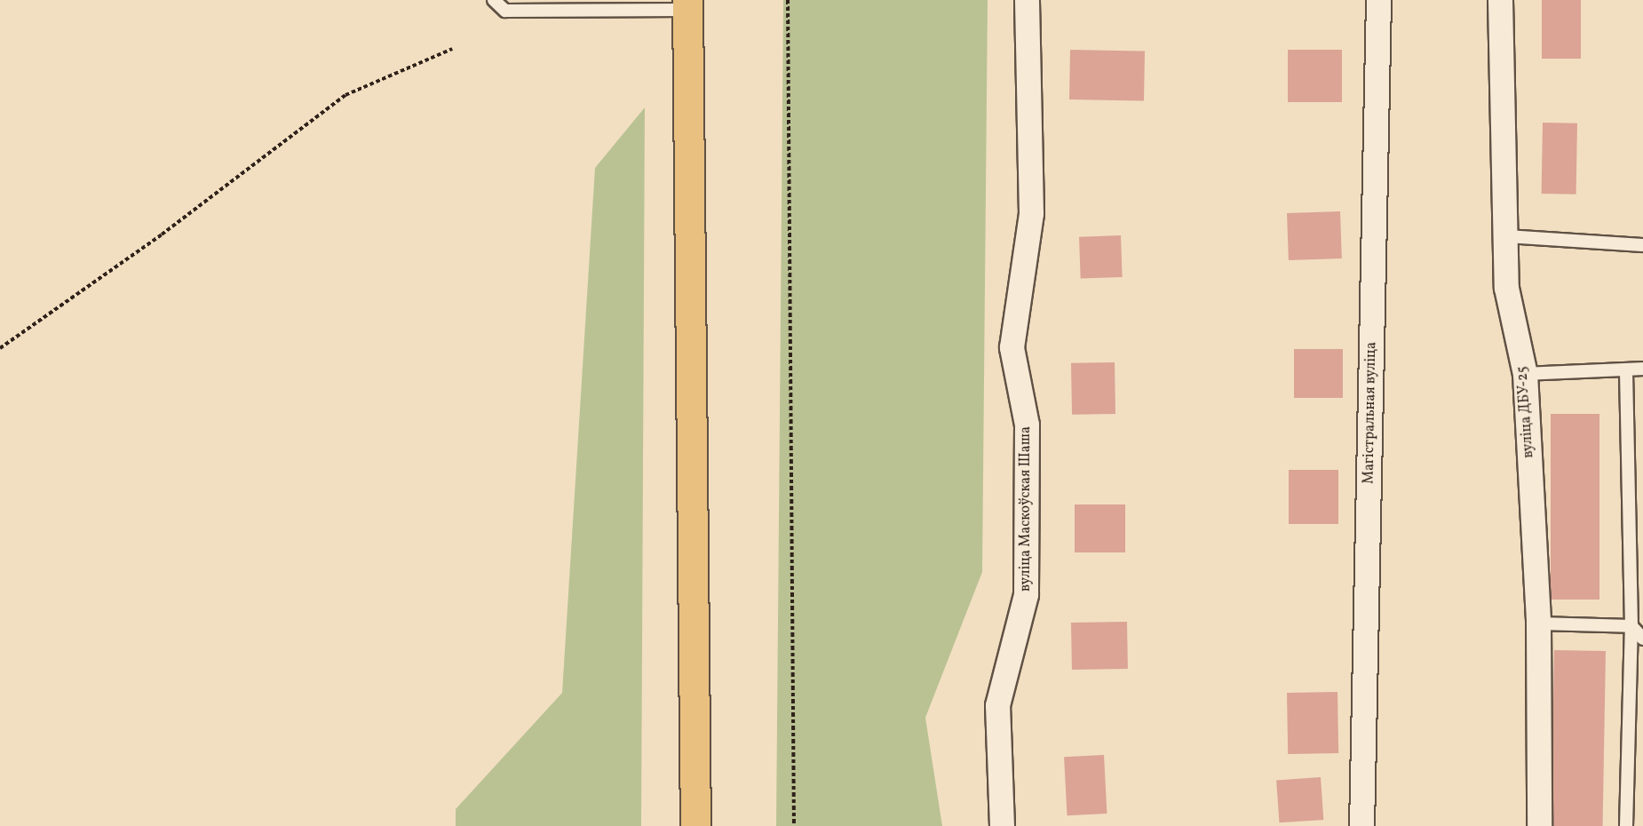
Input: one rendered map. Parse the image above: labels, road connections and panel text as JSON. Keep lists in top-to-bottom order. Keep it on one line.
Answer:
{"streets":{"street":["вуліца ДБУ-25","Магістральная вуліца","вуліца Маскоўская Шаша"]}}
